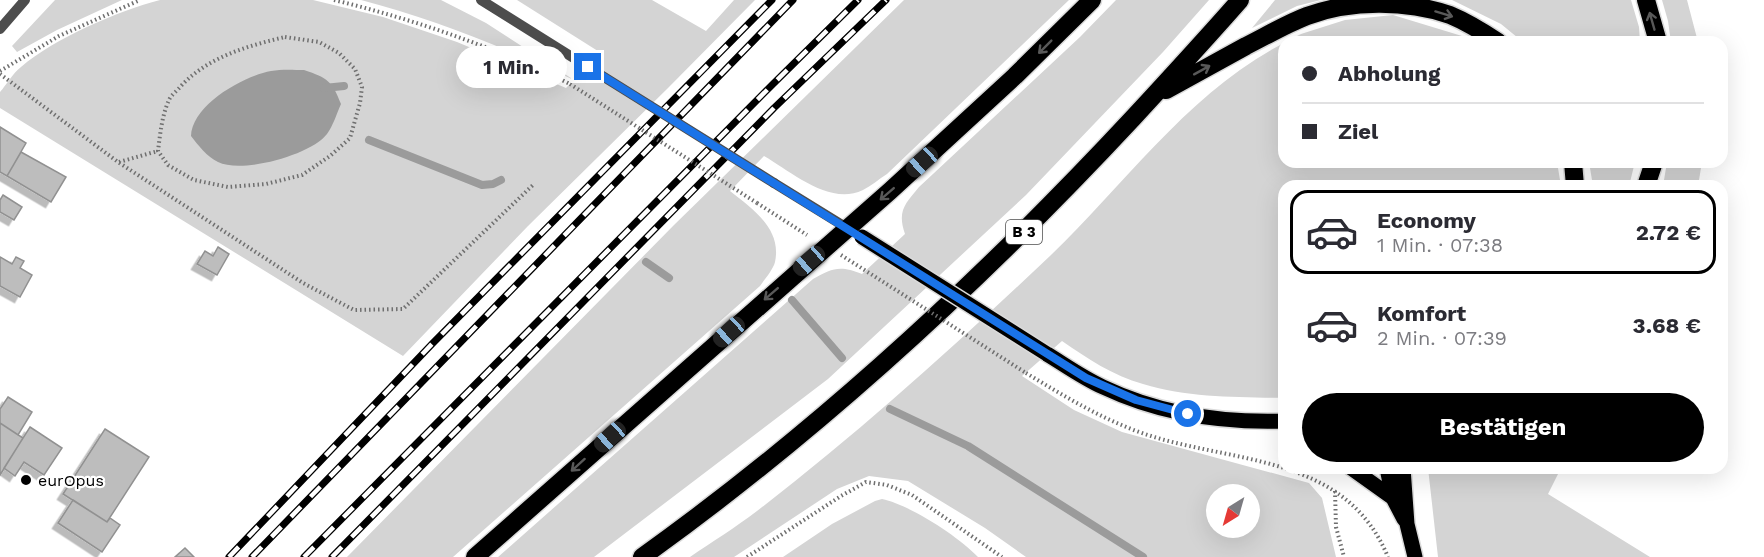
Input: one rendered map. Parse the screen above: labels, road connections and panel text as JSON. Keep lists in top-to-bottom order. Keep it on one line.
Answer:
{"streets":{"highway":["B 3"]},"places":["eurOpus"],"north":"bottom left","page":{"banner":["Abholung","Ziel"],"bubble":"1 Min.","list":[{"name":"Economy","note":"1 Min. · 07:38","value":"2.72 €"},{"name":"Komfort","note":"2 Min. · 07:39","value":"3.68 €"}],"buttons":"Bestätigen"}}
